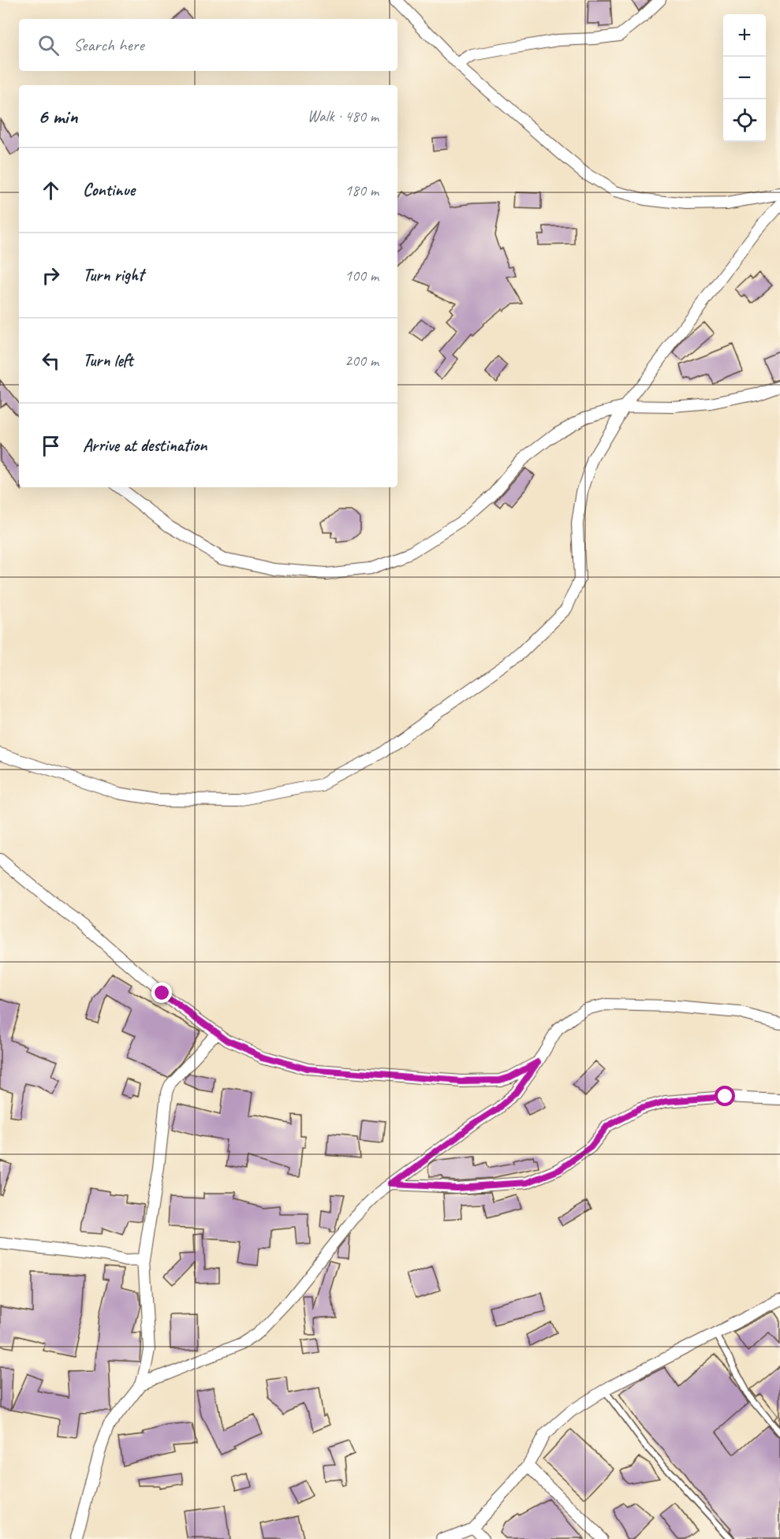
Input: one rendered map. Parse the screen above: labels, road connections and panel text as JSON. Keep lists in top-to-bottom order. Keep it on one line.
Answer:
{"page":{"map_buttons":["+","−"],"search":"Search here","heading":["6 min","Walk · 480 m"],"list":[["Continue","180 m"],["Turn right","100 m"],["Turn left","200 m"],"Arrive at destination"]}}
